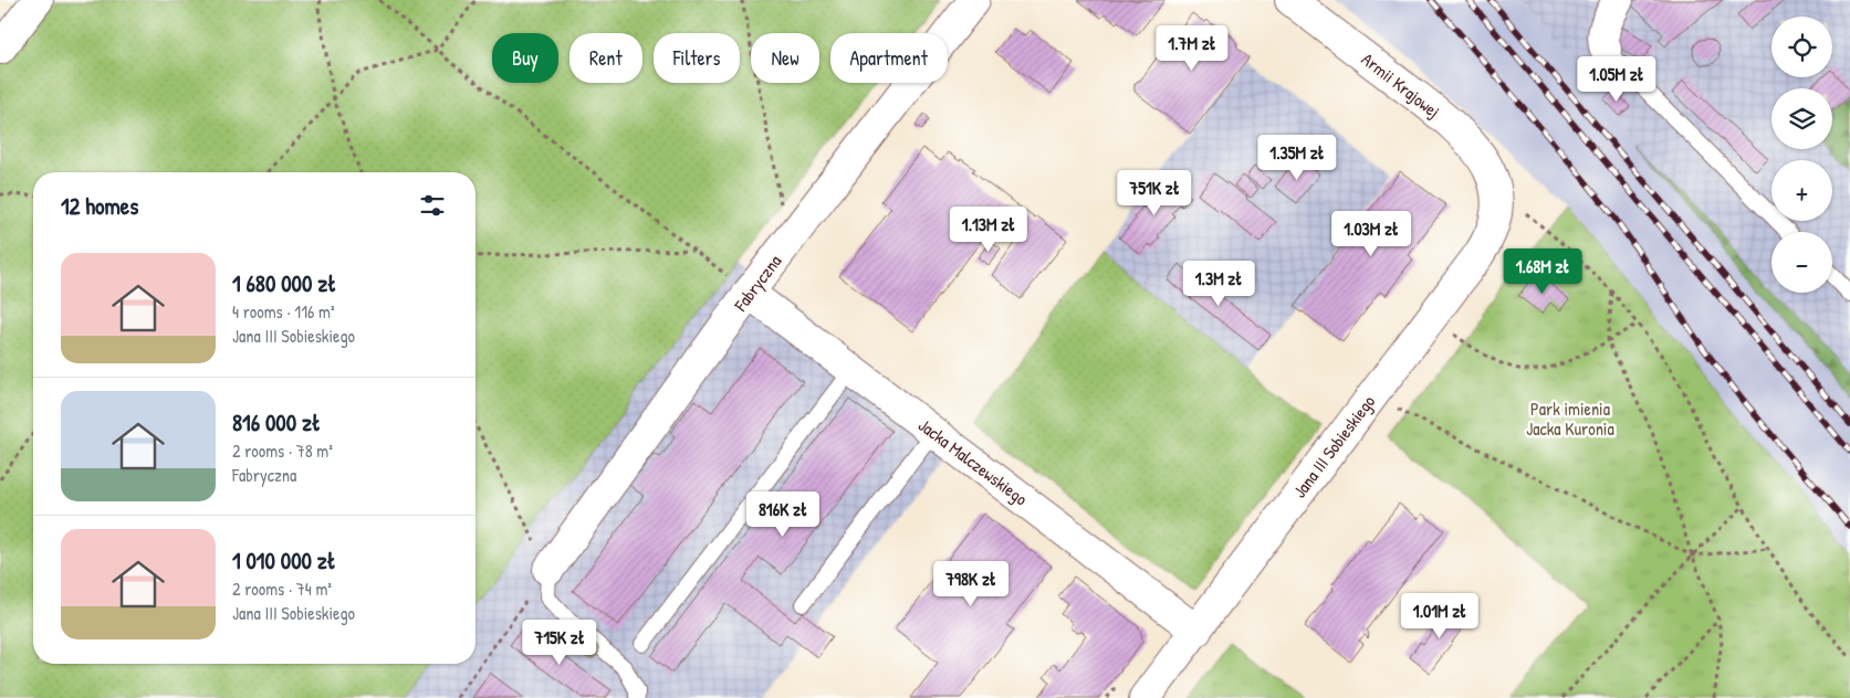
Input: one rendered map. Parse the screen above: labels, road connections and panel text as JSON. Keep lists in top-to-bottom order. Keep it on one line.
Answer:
{"streets":{"street":["Armii Krajowej","Fabryczna","Jana III Sobieskiego","Jacka Malczewskiego"]},"crossings":[["Armii Krajowej","Jana III Sobieskiego"],["Fabryczna","Jacka Malczewskiego"],["Jana III Sobieskiego","Jacka Malczewskiego"]],"parks":["Park imienia Jacka Kuronia"],"page":{"map_buttons":["+","−"],"price":["1.7M zł","1.05M zł","1.35M zł","751K zł","1.13M zł","1.03M zł","1.68M zł","1.3M zł","816K zł","798K zł","1.01M zł","715K zł"],"chip":["Buy","Rent","Filters","New","Apartment"],"heading":"12 homes","list":[{"name":"1 680 000 zł","note":"4 rooms · 116 m² · Jana III Sobieskiego"},{"name":"816 000 zł","note":"2 rooms · 78 m² · Fabryczna"},{"name":"1 010 000 zł","note":"2 rooms · 74 m² · Jana III Sobieskiego"}]}}
